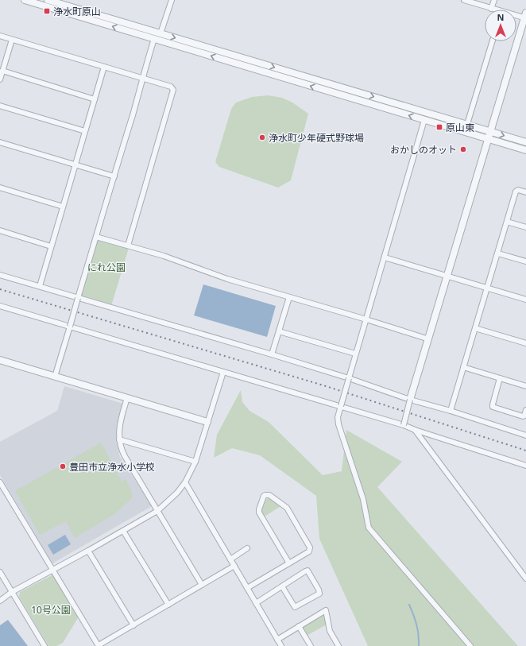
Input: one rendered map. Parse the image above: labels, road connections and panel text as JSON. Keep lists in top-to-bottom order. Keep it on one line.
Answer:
{"parks":["にれ公園","10号公園"],"places":{"transit":["浄水町原山","原山東"],"other":["浄水町少年硬式野球場","おかしのオット","豊田市立浄水小学校"]},"north":"top"}
